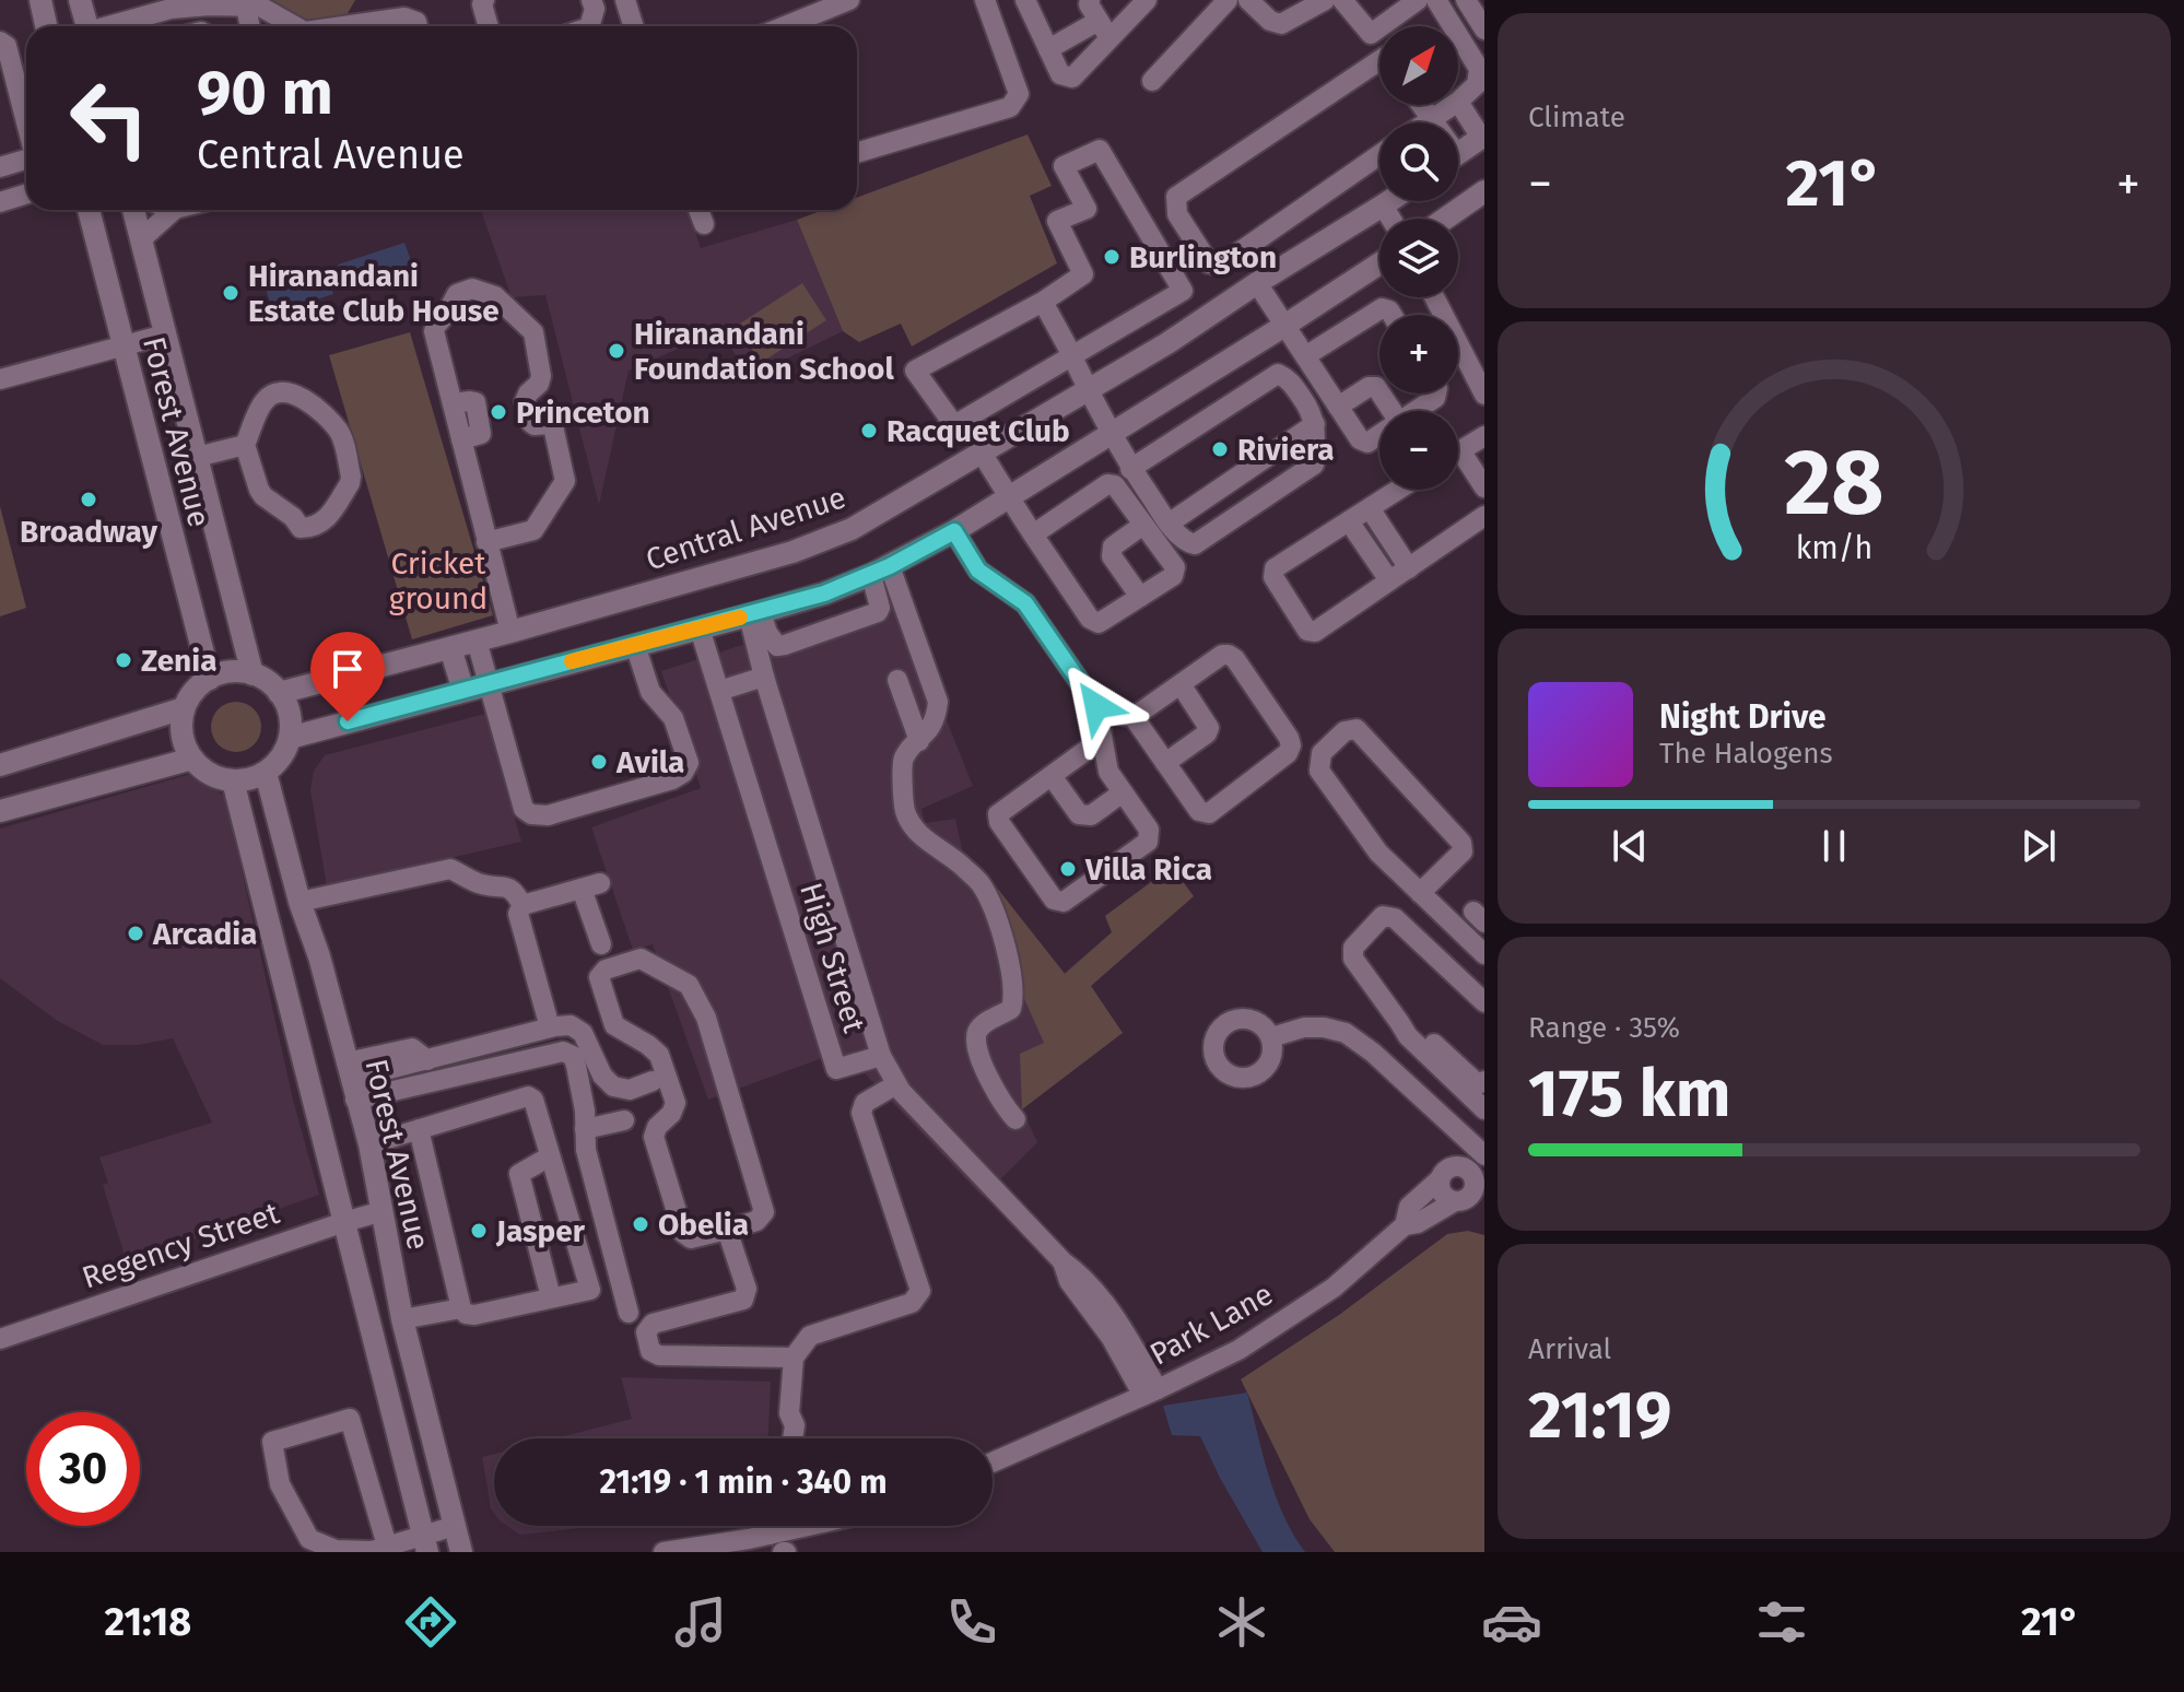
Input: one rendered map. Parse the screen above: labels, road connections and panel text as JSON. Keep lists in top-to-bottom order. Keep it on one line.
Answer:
{"streets":{"main road":["Forest Avenue","Central Avenue"],"street":["High Street","Regency Street","Park Lane"]},"crossings":[["Forest Avenue","Central Avenue"],["Forest Avenue","Regency Street"]],"parks":["Cricket ground"],"places":["Burlington","Hiranandani Estate Club House","Hiranandani Foundation School","Princeton","Racquet Club","Riviera","Broadway","Zenia","Avila","Villa Rica","Arcadia","Obelia","Jasper"],"north":"top right","page":{"tile":["Climate",["Range · 35%","175 km"],["Arrival","21:19"]],"map_buttons":["+","−"],"turn":["90 m","Central Avenue"],"heat":["−","21°","+"],"song":["Night Drive","The Halogens"],"limit":"30","trip":"21:19 · 1 min · 340 m","tabs":["21:18","21°"],"gauge":["28","km/h"]}}
